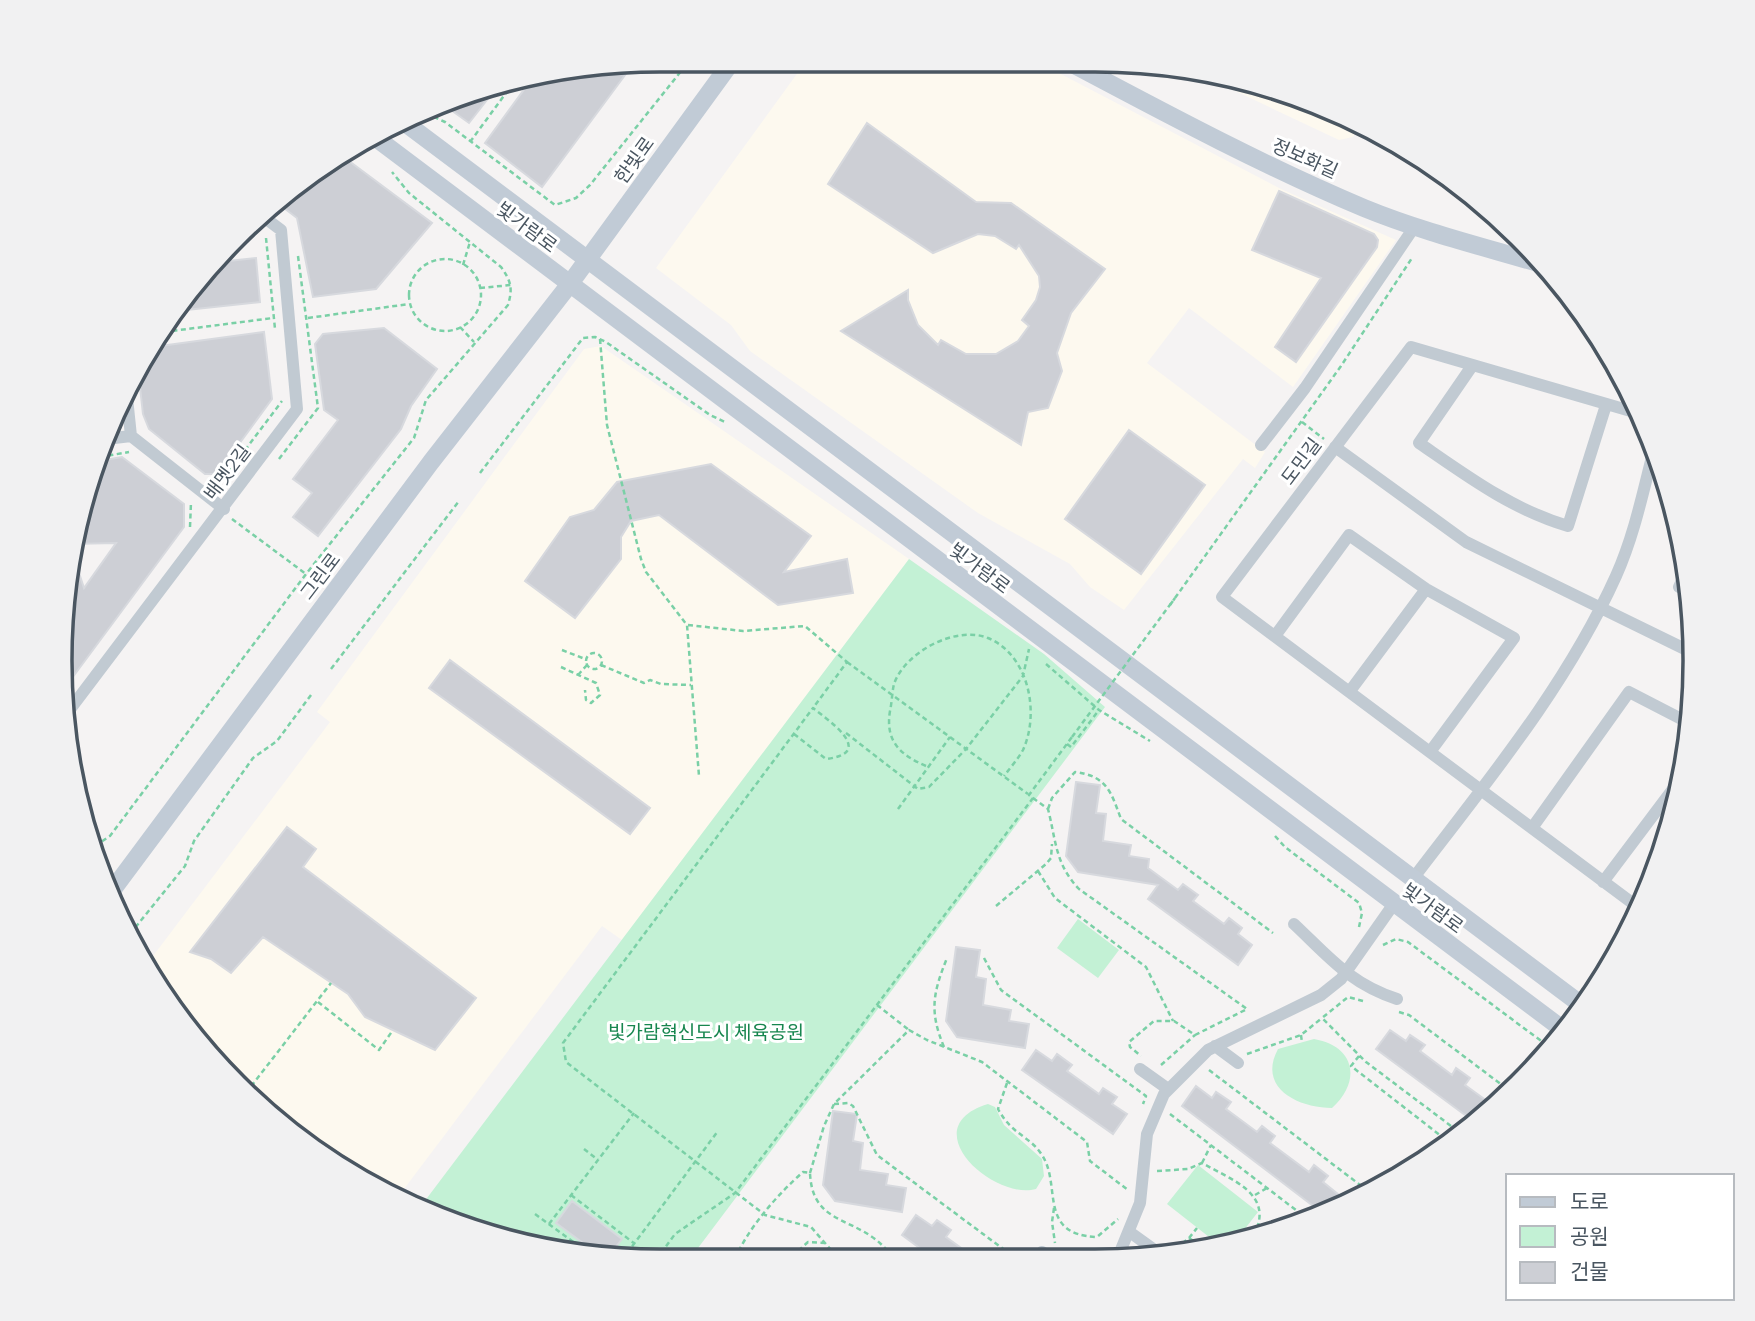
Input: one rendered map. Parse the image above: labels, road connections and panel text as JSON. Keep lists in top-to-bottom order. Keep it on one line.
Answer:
{"streets":{"main road":["정보화길","한빛로","빛가람로","그린로"],"street":["도민길","배멧2길"]},"crossings":[["한빛로","빛가람로"],["한빛로","그린로"],["빛가람로","그린로"]],"parks":["빛가람혁신도시 체육공원"],"legend":["도로","공원","건물"]}
